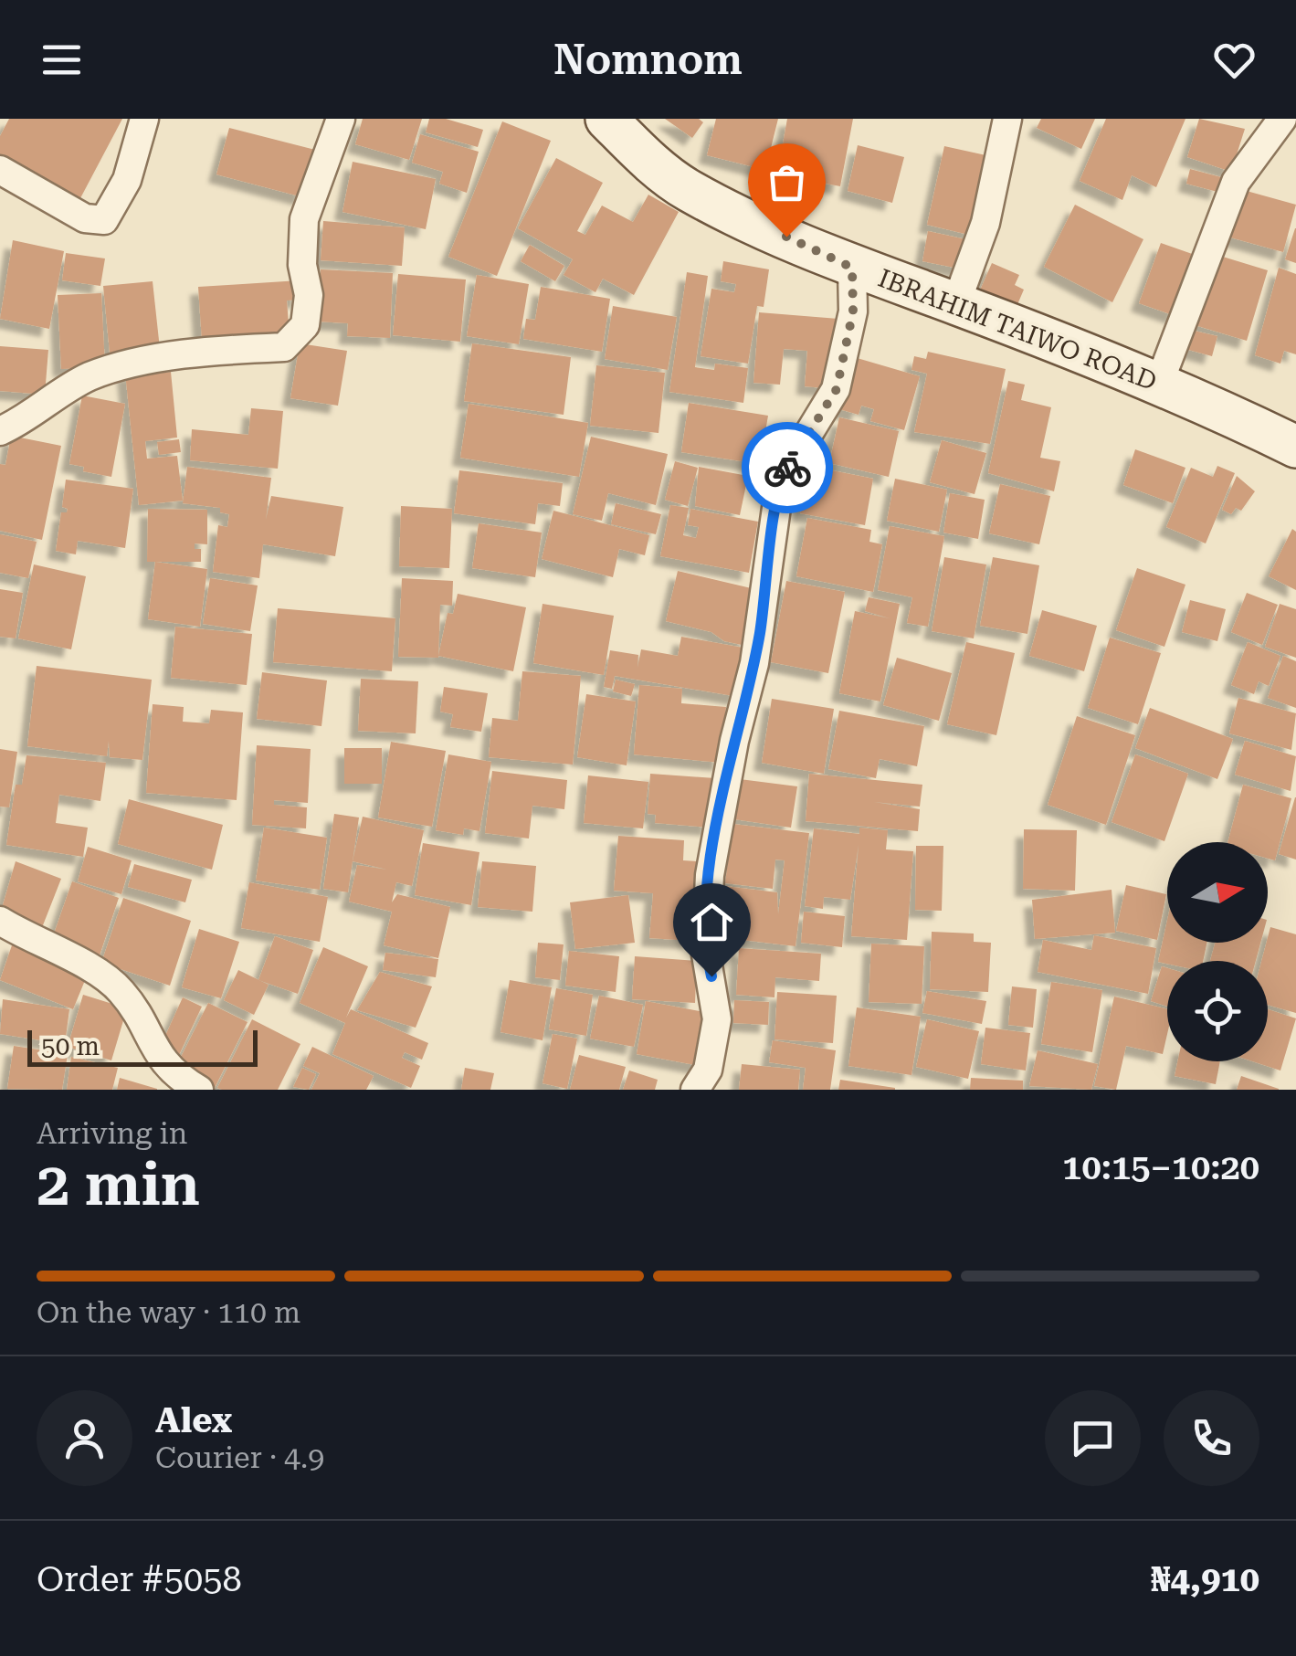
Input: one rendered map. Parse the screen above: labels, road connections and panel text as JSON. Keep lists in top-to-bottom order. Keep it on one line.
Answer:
{"streets":{"main road":["IBRAHIM TAIWO ROAD"]},"scale_bar":"50 m","north":"right","page":{"header":"Nomnom","scale":"50 m","heading":["2 min","Arriving in","10:15–10:20"],"panel":["Alex","Courier · 4.9","Order #5058","₦4,910"],"bar":"On the way · 110 m"}}
